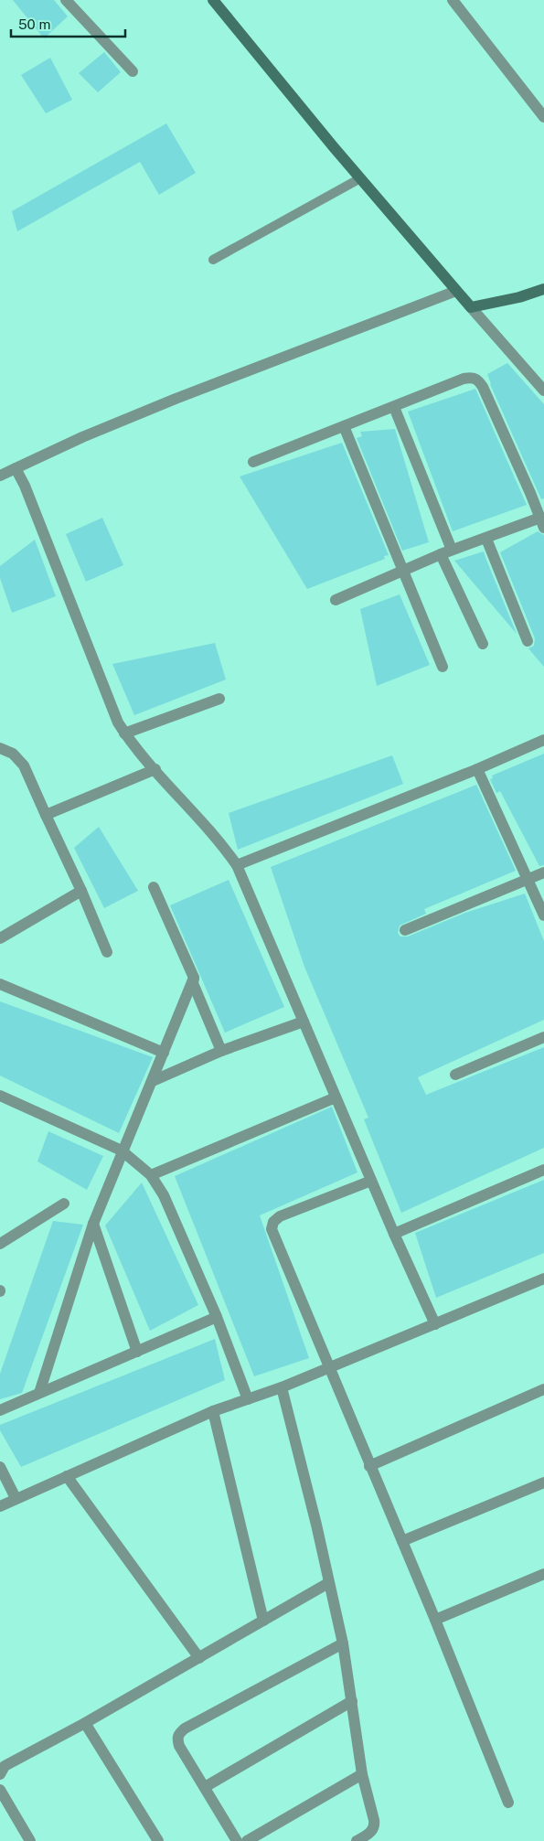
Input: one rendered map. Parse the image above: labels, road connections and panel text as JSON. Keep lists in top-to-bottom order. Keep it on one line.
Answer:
{"scale_bar":"50 m"}
